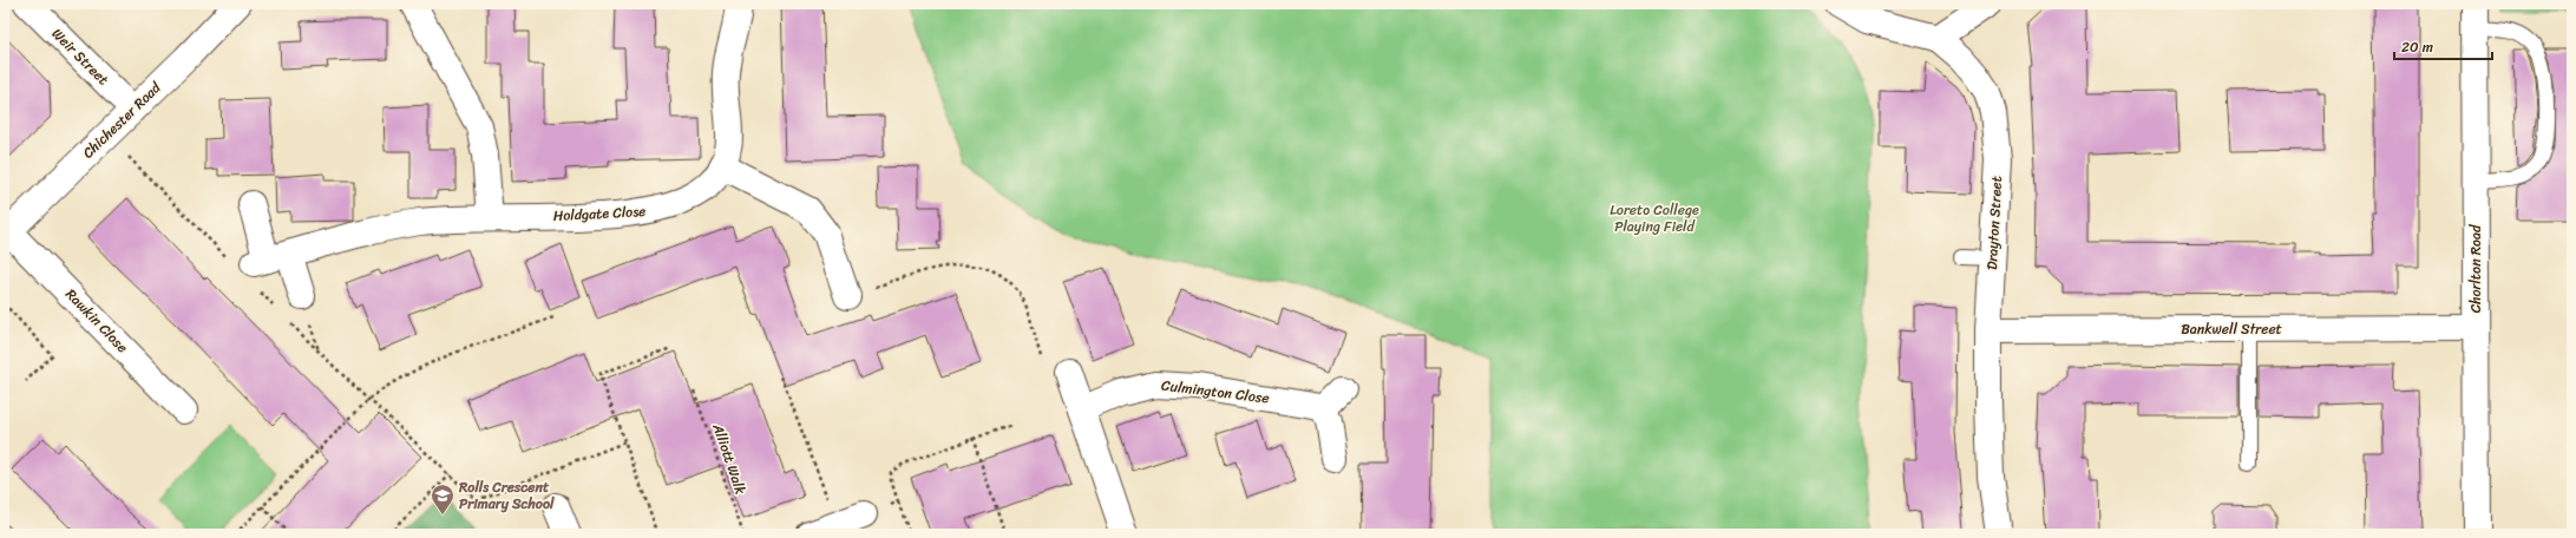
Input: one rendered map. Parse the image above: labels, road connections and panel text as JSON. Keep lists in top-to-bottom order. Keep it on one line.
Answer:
{"streets":{"street":["Weir Street","Chichester Road","Holdgate Close","Drayton Street","Chorlton Road","Rawkin Close","Bankwell Street","Culmington Close"],"path":["Alliott Walk"]},"crossings":[["Weir Street","Chichester Road"],["Chichester Road","Rawkin Close"],["Drayton Street","Bankwell Street"],["Chorlton Road","Bankwell Street"]],"parks":["Loreto College Playing Field"],"places":{"school or university":["Rolls Crescent Primary School"]},"scale_bar":"20 m"}
